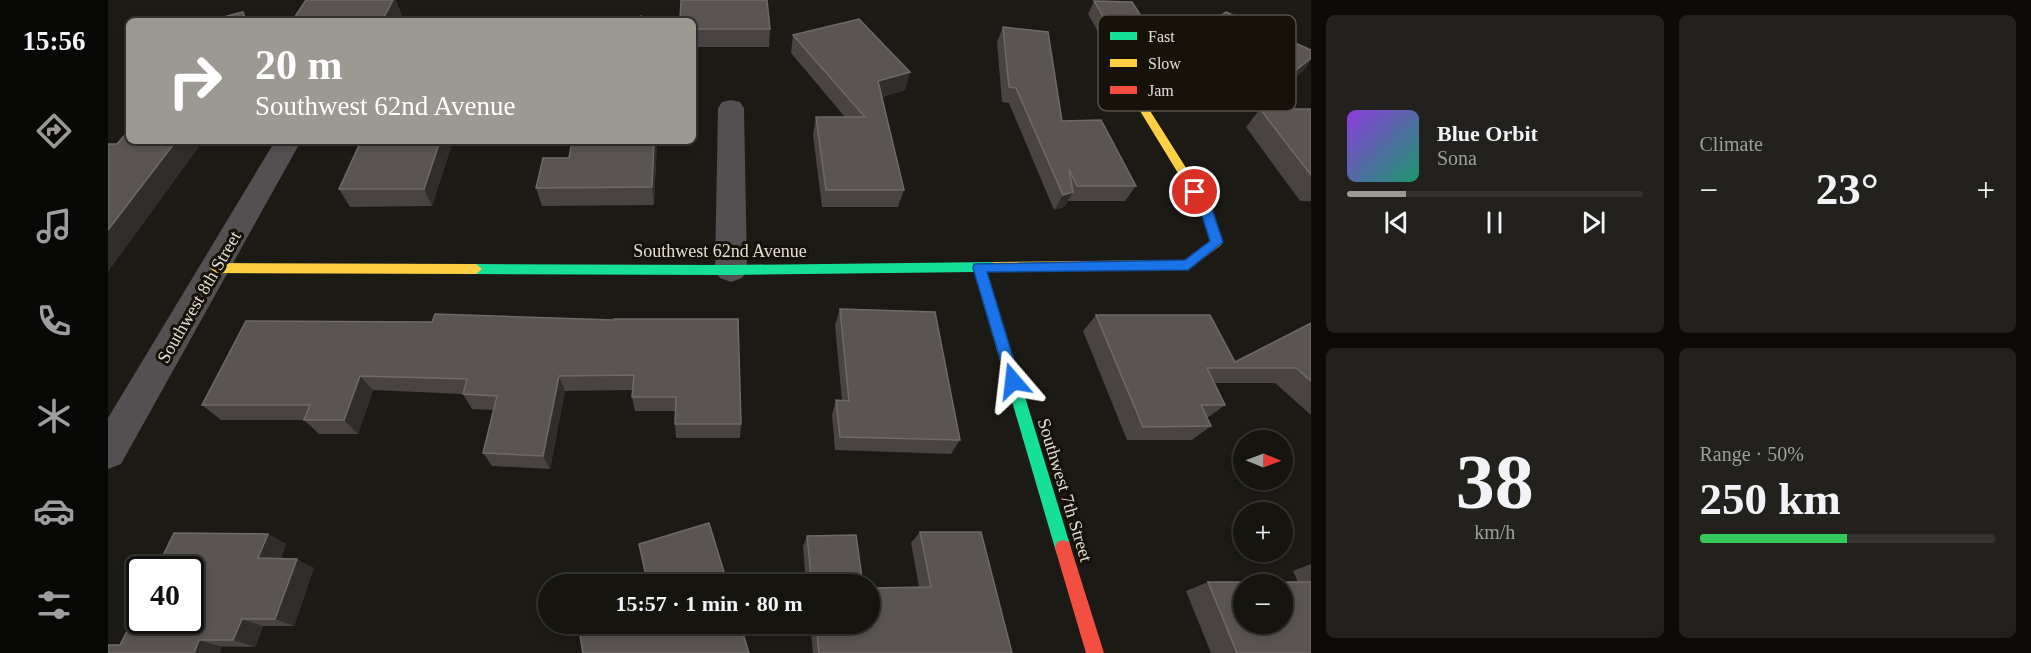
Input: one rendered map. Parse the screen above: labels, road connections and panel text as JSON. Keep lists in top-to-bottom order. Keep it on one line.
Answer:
{"streets":{"street":["Southwest 62nd Avenue","Southwest 8th Street","Southwest 7th Street"]},"crossings":[["Southwest 62nd Avenue","Southwest 8th Street"],["Southwest 62nd Avenue","Southwest 7th Street"]],"legend":["Fast","Slow","Jam"],"north":"right","page":{"tabs":"15:56","tile":["Climate",["38","km/h"],["Range · 50%","250 km"]],"turn":["20 m","Southwest 62nd Avenue"],"song":["Blue Orbit","Sona"],"heat":["−","23°","+"],"map_buttons":["+","−"],"limit":"40","trip":"15:57 · 1 min · 80 m"}}
